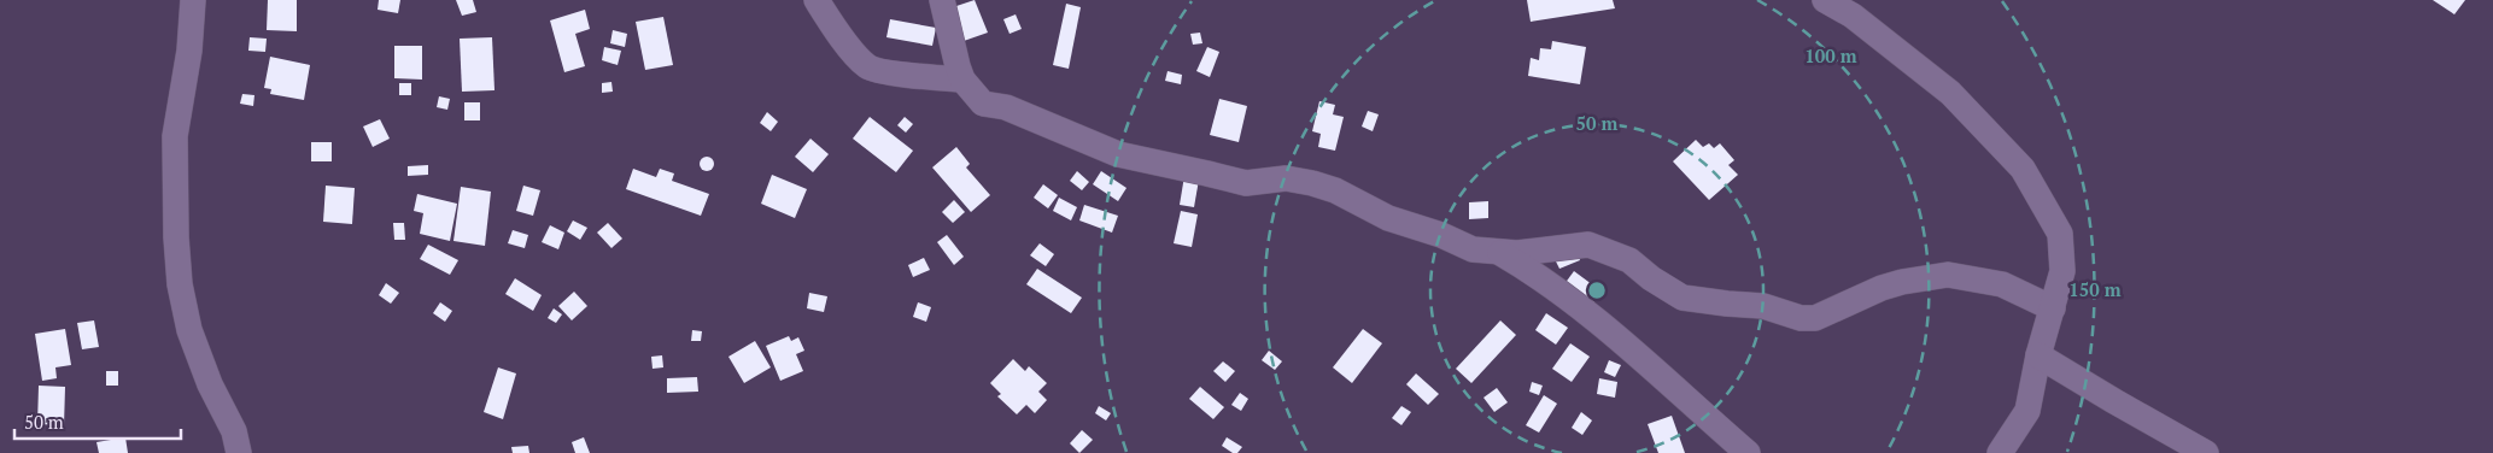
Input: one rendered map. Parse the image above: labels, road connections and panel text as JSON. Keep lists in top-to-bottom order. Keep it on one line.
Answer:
{"scale_bar":"50 m","rings":["100 m","50 m","150 m"]}
